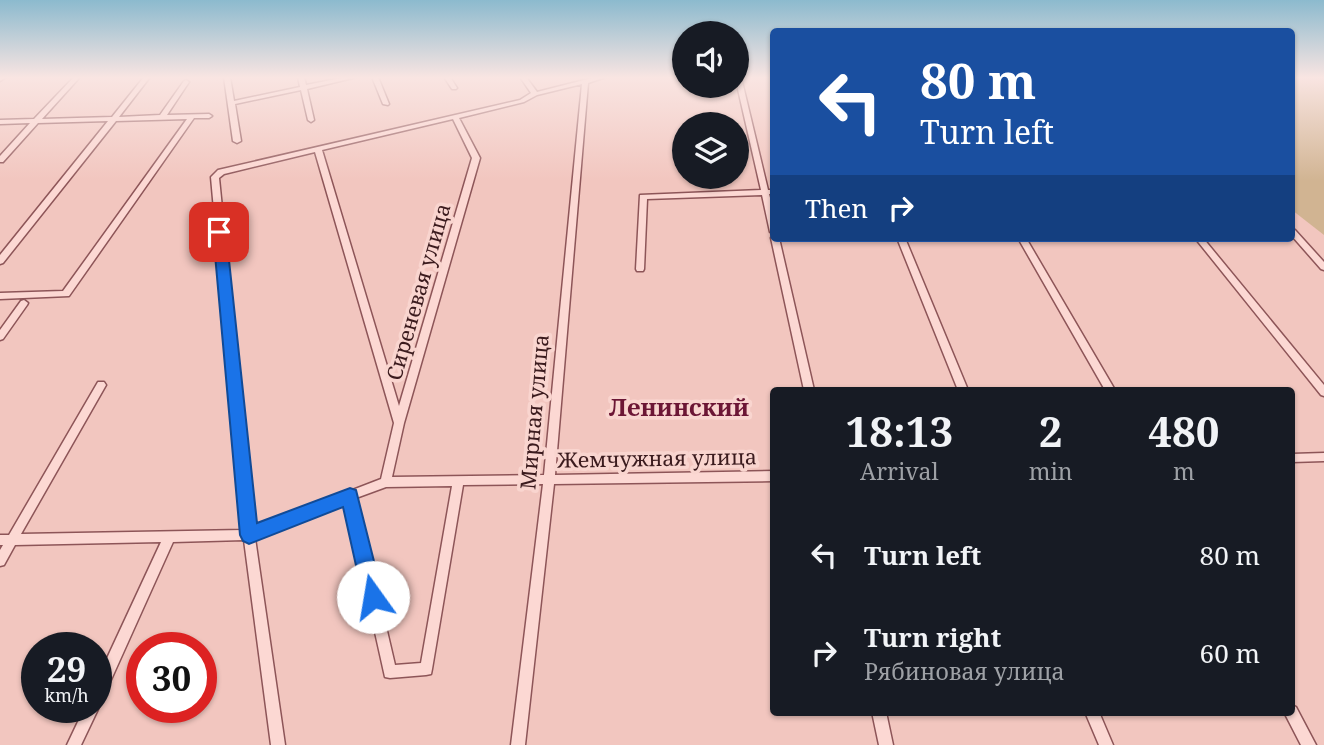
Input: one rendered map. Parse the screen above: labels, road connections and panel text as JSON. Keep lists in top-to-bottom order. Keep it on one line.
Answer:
{"streets":{"street":["Сиреневая улица","Мирная улица","Жемчужная улица"]},"crossings":[["Сиреневая улица","Жемчужная улица"],["Мирная улица","Жемчужная улица"]],"districts":["Ленинский"],"page":{"turn":["80 m","Turn left"],"then":"Then","eta":["18:13","Arrival","2","min","480","m"],"list":[{"name":"Turn left","value":"80 m"},{"name":"Turn right","note":"Рябиновая улица","value":"60 m"}],"speed":"29 km/h","limit":"30"}}
